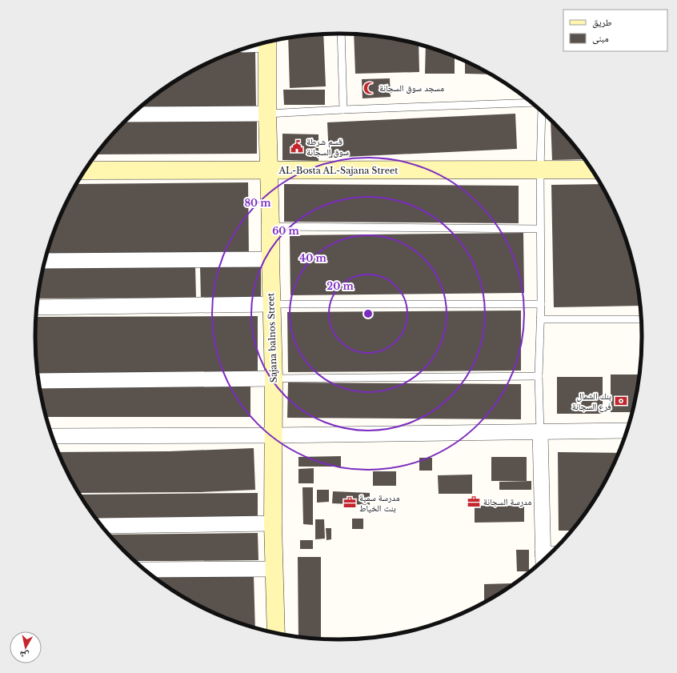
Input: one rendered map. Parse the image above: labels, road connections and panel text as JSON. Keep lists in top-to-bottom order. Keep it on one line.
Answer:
{"streets":{"street":["AL-Bosta AL-Sajana Street","Sajana balnos Street"]},"crossings":[["AL-Bosta AL-Sajana Street","Sajana balnos Street"]],"places":{"mosque":["مسجد سوق السجانة"],"public building":["قسم شرطة سوق السجانة"],"bank":["بنك الشمال فرع السجانة"],"office":["مدرسة السجانة","مدرسة سمية بنت الخياط"]},"legend":["طريق","مبنى"],"north":"bottom","rings":["80 m","60 m","40 m","20 m"]}
